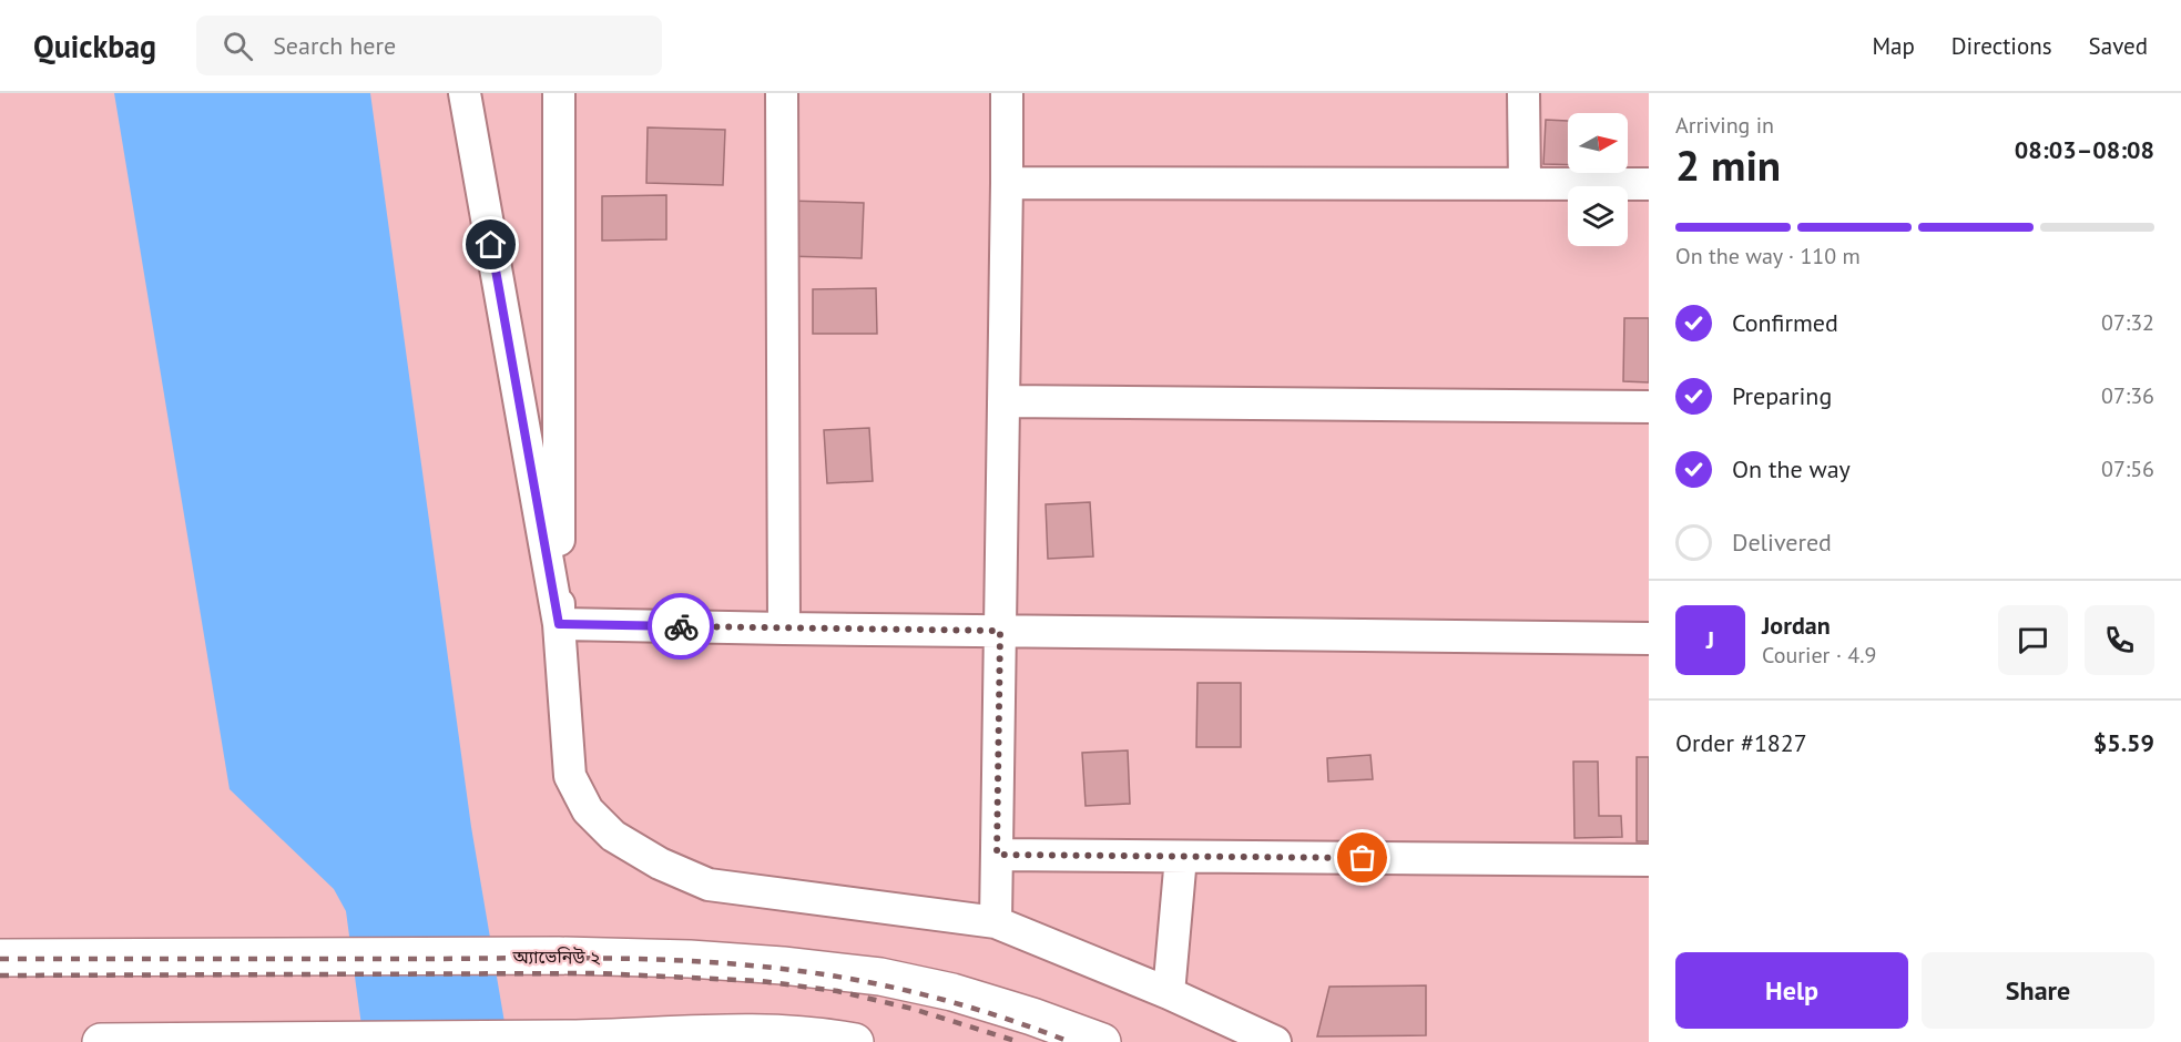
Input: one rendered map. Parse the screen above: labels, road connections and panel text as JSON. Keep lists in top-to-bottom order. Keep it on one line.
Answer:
{"streets":{"main road":["অ্যাভেনিউ ২"]},"north":"right","page":{"header":"Quickbag","search":"Search here","nav":["Map","Directions","Saved"],"heading":["2 min","Arriving in","08:03–08:08"],"panel":["Jordan","Courier · 4.9","Order #1827","$5.59"],"bar":"On the way · 110 m","list":[["Confirmed","07:32"],["Preparing","07:36"],["On the way","07:56"],"Delivered"],"round":"J","buttons":["Help","Share"]}}
